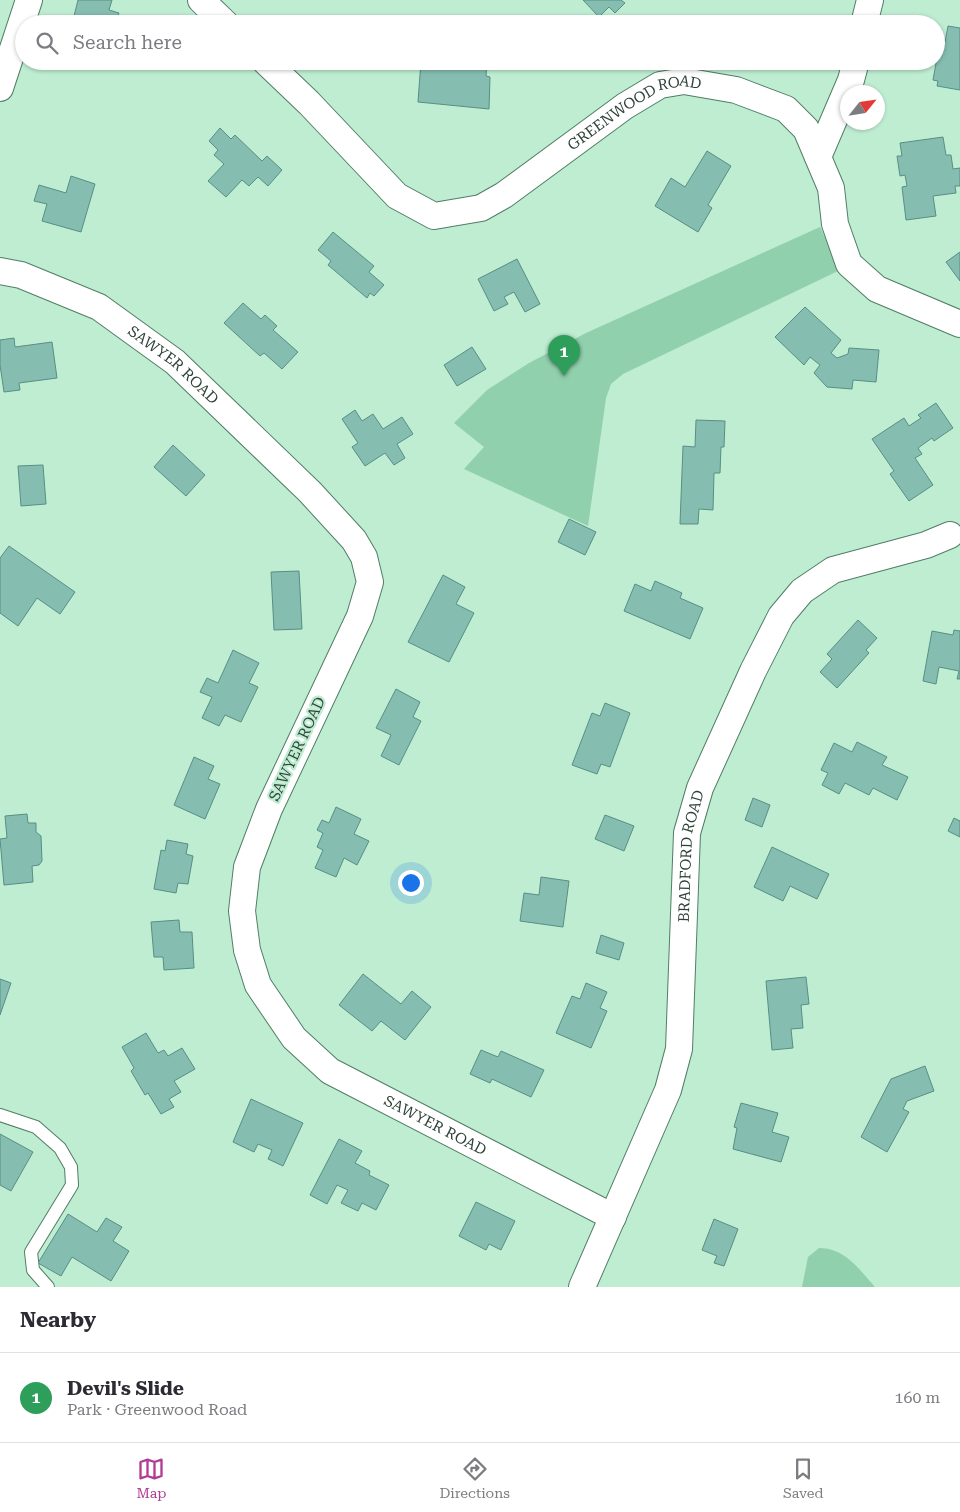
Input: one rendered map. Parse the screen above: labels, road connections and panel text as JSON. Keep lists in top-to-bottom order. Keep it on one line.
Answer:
{"streets":{"street":["GREENWOOD ROAD","SAWYER ROAD","BRADFORD ROAD"]},"crossings":[["SAWYER ROAD","BRADFORD ROAD"]],"north":"top right","page":{"search":"Search here","pins":"1","heading":"Nearby","list":[{"mark":"1","name":"Devil's Slide","note":"Park · Greenwood Road","value":"160 m"}],"nav":["Map","Directions","Saved"]}}
